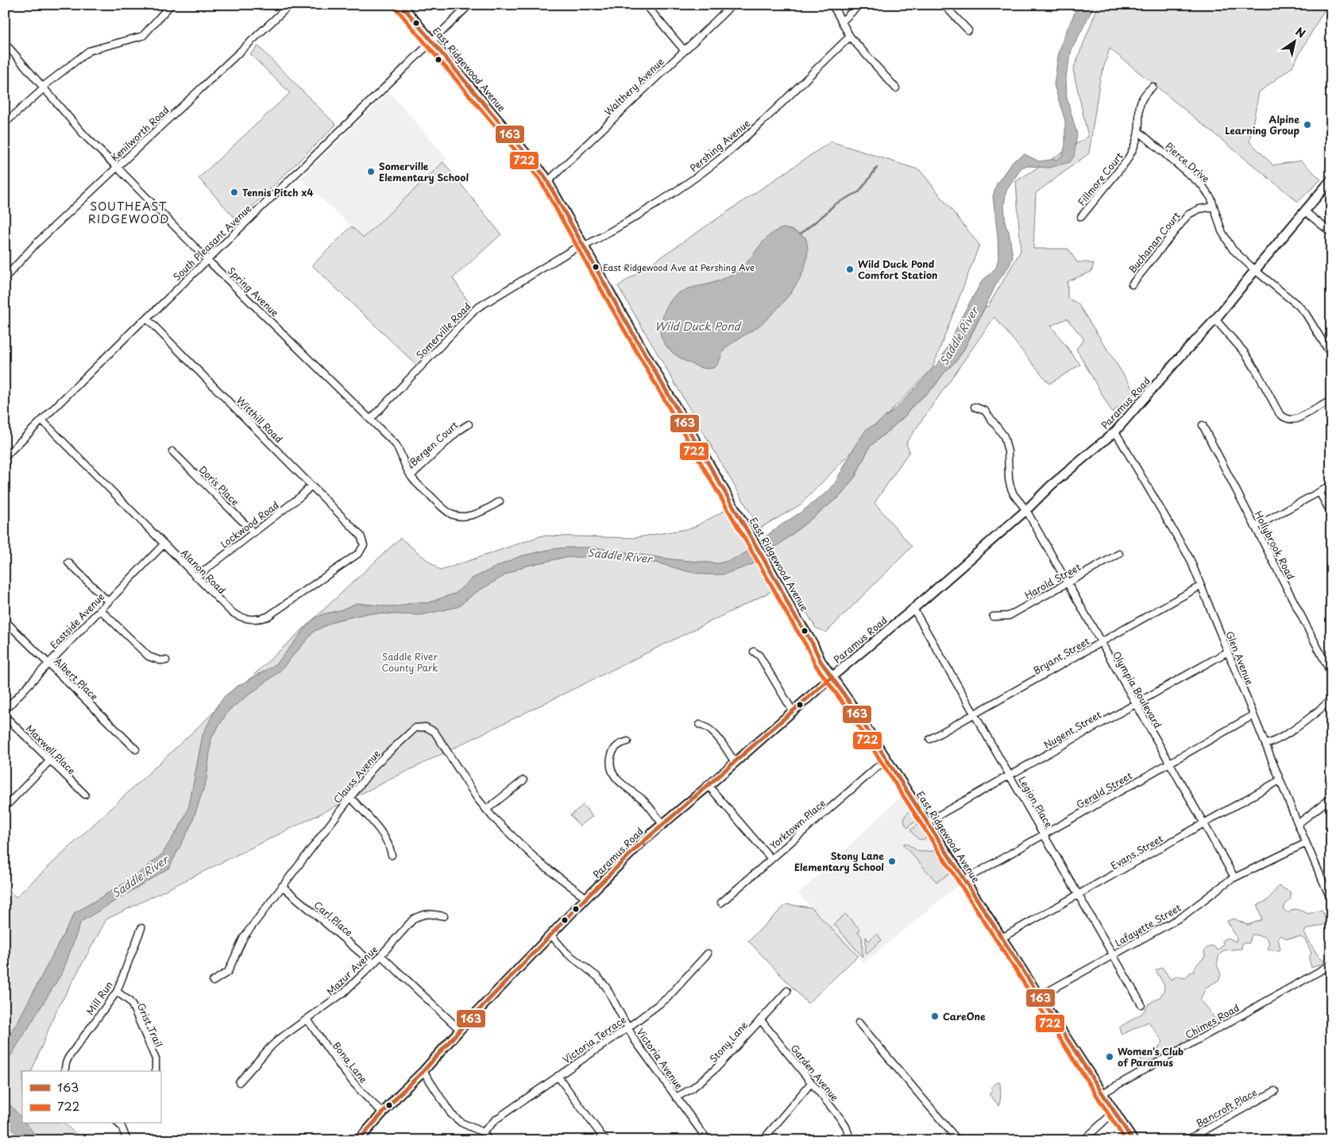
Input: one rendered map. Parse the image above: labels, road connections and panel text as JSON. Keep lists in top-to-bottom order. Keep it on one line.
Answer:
{"streets":{"main road":["East Ridgewood Avenue","Paramus Road"],"street":["Walthery Avenue","Kenilworth Road","Pershing Avenue","Pierce Drive","Fillmore Court","South Pleasant Avenue","Buchanan Court","Spring Avenue","Somerville Road","Witthill Road","Bergen Court","Doris Place","Lockwood Road","Hollybrook Road","Alanon Road","Harold Street","Eastside Avenue","Bryant Street","Glen Avenue","Albert Place","Olympia Boulevard","Nugent Street","Maxwell Place","Clauss Avenue","Gerald Street","Legion Place","Yorktown Place","Evans Street","Carl Place","Lafayette Street","Mazur Avenue","Mill Run","Chimes Road","Grist Trail","Victoria Terrace","Stony Lane","Victoria Avenue","Bona Lane","Garden Avenue","Bancroft Place"]},"crossings":[["East Ridgewood Avenue","Walthery Avenue"],["East Ridgewood Avenue","Pershing Avenue"],["East Ridgewood Avenue","South Pleasant Avenue"],["East Ridgewood Avenue","Somerville Road"],["East Ridgewood Avenue","Paramus Road"],["East Ridgewood Avenue","Nugent Street"],["East Ridgewood Avenue","Gerald Street"],["East Ridgewood Avenue","Yorktown Place"],["East Ridgewood Avenue","Evans Street"],["East Ridgewood Avenue","Lafayette Street"],["East Ridgewood Avenue","Chimes Road"],["Kenilworth Road","Spring Avenue"],["Pershing Avenue","Somerville Road"],["Pierce Drive","Fillmore Court"],["Pierce Drive","Buchanan Court"],["Pierce Drive","Paramus Road"],["South Pleasant Avenue","Spring Avenue"],["South Pleasant Avenue","Witthill Road"],["South Pleasant Avenue","Alanon Road"],["Spring Avenue","Somerville Road"],["Spring Avenue","Bergen Court"],["Paramus Road","Glen Avenue"],["Paramus Road","Olympia Boulevard"],["Paramus Road","Clauss Avenue"],["Paramus Road","Legion Place"],["Paramus Road","Victoria Avenue"],["Paramus Road","Bona Lane"],["Witthill Road","Lockwood Road"],["Witthill Road","Alanon Road"],["Doris Place","Lockwood Road"],["Lockwood Road","Alanon Road"],["Alanon Road","Eastside Avenue"],["Harold Street","Olympia Boulevard"],["Eastside Avenue","Albert Place"],["Bryant Street","Glen Avenue"],["Bryant Street","Olympia Boulevard"],["Bryant Street","Legion Place"],["Glen Avenue","Nugent Street"],["Glen Avenue","Gerald Street"],["Glen Avenue","Evans Street"],["Glen Avenue","Lafayette Street"],["Olympia Boulevard","Nugent Street"],["Olympia Boulevard","Gerald Street"],["Olympia Boulevard","Evans Street"],["Olympia Boulevard","Lafayette Street"],["Nugent Street","Legion Place"],["Clauss Avenue","Carl Place"],["Gerald Street","Legion Place"],["Legion Place","Evans Street"],["Legion Place","Lafayette Street"],["Carl Place","Mazur Avenue"],["Mazur Avenue","Bona Lane"],["Mill Run","Grist Trail"],["Victoria Terrace","Victoria Avenue"],["Stony Lane","Victoria Avenue"],["Stony Lane","Garden Avenue"]],"districts":["SOUTHEAST RIDGEWOOD"],"water":["Wild Duck Pond","Saddle River"],"parks":["Saddle River County Park"],"places":["Alpine Learning Group","Somerville Elementary School","Tennis Pitch x4","East Ridgewood Ave at Pershing Ave","Wild Duck Pond Comfort Station","Stony Lane Elementary School","CareOne","Women's Club of Paramus"],"lines":["transit line 163","transit line 722"],"legend":["163","722"],"north":"top right"}
